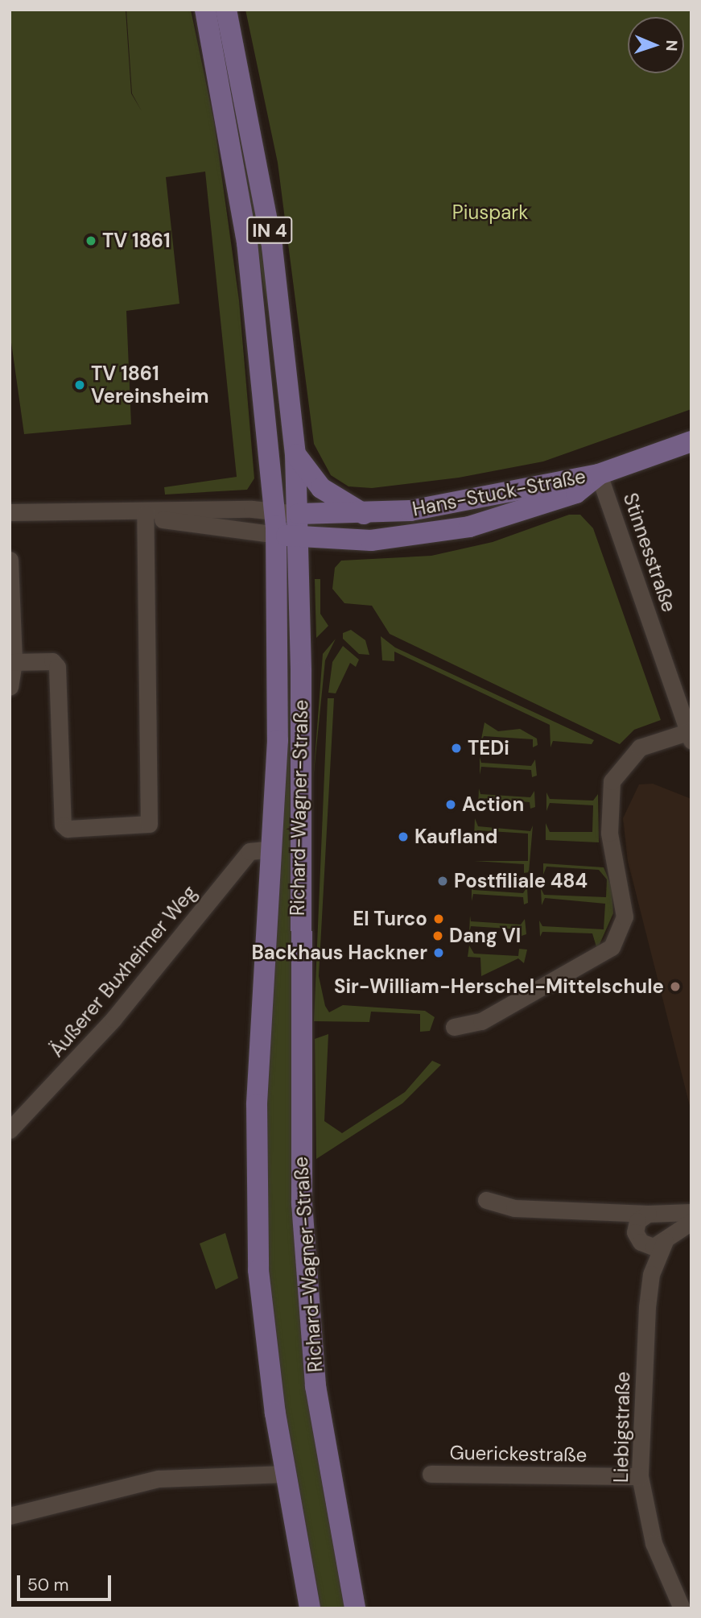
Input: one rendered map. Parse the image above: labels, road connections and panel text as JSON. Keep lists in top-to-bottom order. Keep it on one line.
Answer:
{"streets":{"main road":["IN 4","Hans-Stuck-Straße","Richard-Wagner-Straße"],"street":["Stinnesstraße","Äußerer Buxheimer Weg","Liebigstraße","Guerickestraße"]},"crossings":[["Hans-Stuck-Straße","Stinnesstraße"],["Hans-Stuck-Straße","Richard-Wagner-Straße"],["Richard-Wagner-Straße","Äußerer Buxheimer Weg"],["Liebigstraße","Guerickestraße"]],"parks":["Piuspark"],"places":["TV 1861","TV 1861 Vereinsheim","TEDi","Action","Kaufland","Postfiliale 484","El Turco","Dang VI","Backhaus Hackner","Sir-William-Herschel-Mittelschule"],"scale_bar":"50 m","north":"right"}
